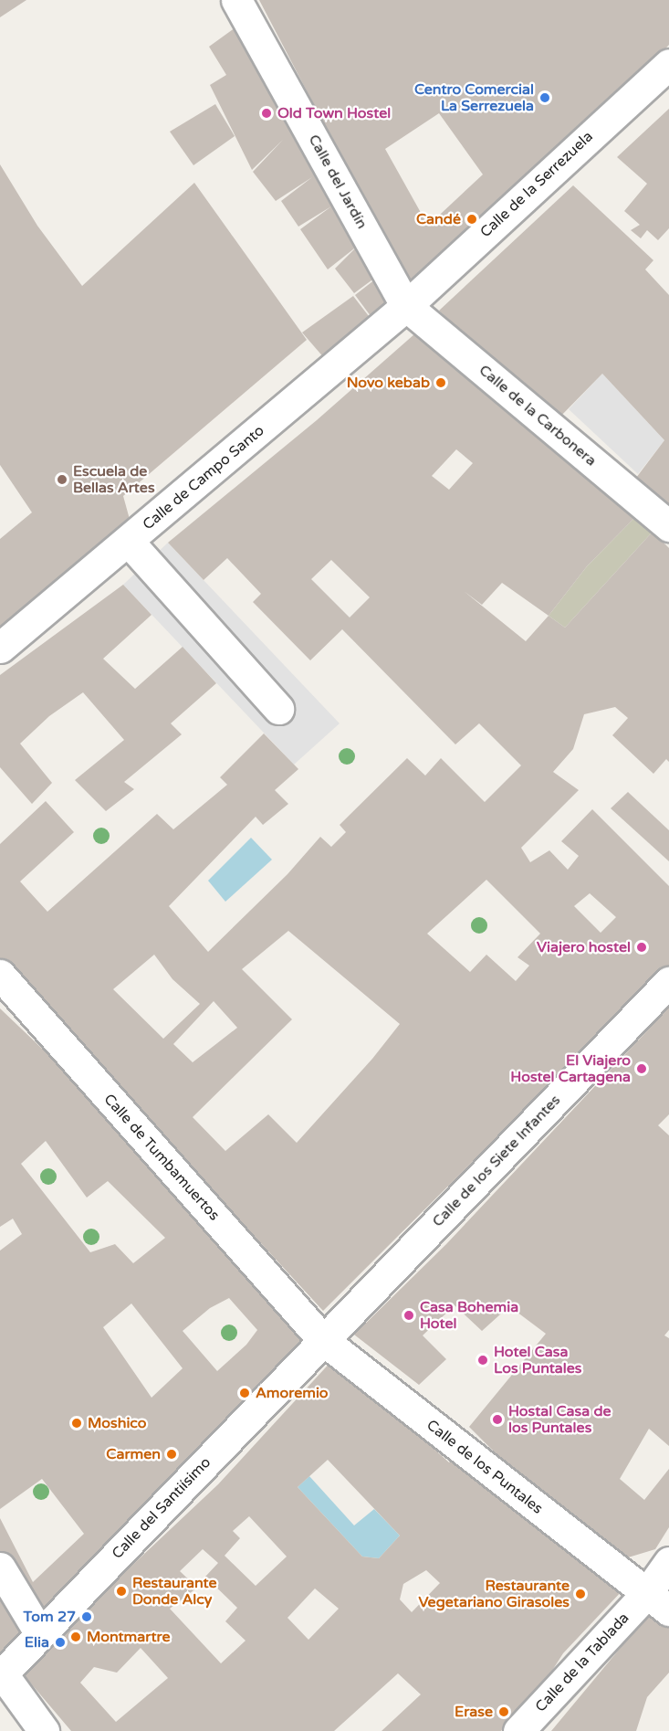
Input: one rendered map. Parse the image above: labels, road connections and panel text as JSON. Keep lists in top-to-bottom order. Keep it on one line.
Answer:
{"streets":{"street":["Calle del Jardín","Calle de la Serrezuela","Calle de la Carbonera","Calle de Campo Santo","Calle de Tumbamuertos","Calle de los Siete Infantes","Calle de los Puntales","Calle del Santiísimo","Calle de la Tablada"]},"crossings":[["Calle del Jardín","Calle de la Serrezuela"],["Calle del Jardín","Calle de la Carbonera"],["Calle del Jardín","Calle de Campo Santo"],["Calle de la Serrezuela","Calle de la Carbonera"],["Calle de la Serrezuela","Calle de Campo Santo"],["Calle de la Carbonera","Calle de Campo Santo"],["Calle de Tumbamuertos","Calle de los Siete Infantes"],["Calle de Tumbamuertos","Calle de los Puntales"],["Calle de Tumbamuertos","Calle del Santiísimo"],["Calle de los Siete Infantes","Calle de los Puntales"],["Calle de los Siete Infantes","Calle del Santiísimo"],["Calle de los Puntales","Calle del Santiísimo"],["Calle de los Puntales","Calle de la Tablada"]],"places":["Centro Comercial La Serrezuela","Old Town Hostel","Candé","Novo kebab","Escuela de Bellas Artes","Viajero hostel","El Viajero Hostel Cartagena","Casa Bohemia Hotel","Hotel Casa Los Puntales","Amoremio","Hostal Casa de los Puntales","Moshico","Carmen","Restaurante Donde Alcy","Restaurante Vegetariano Girasoles","Tom 27","Montmartre","Elia","Erase"]}
